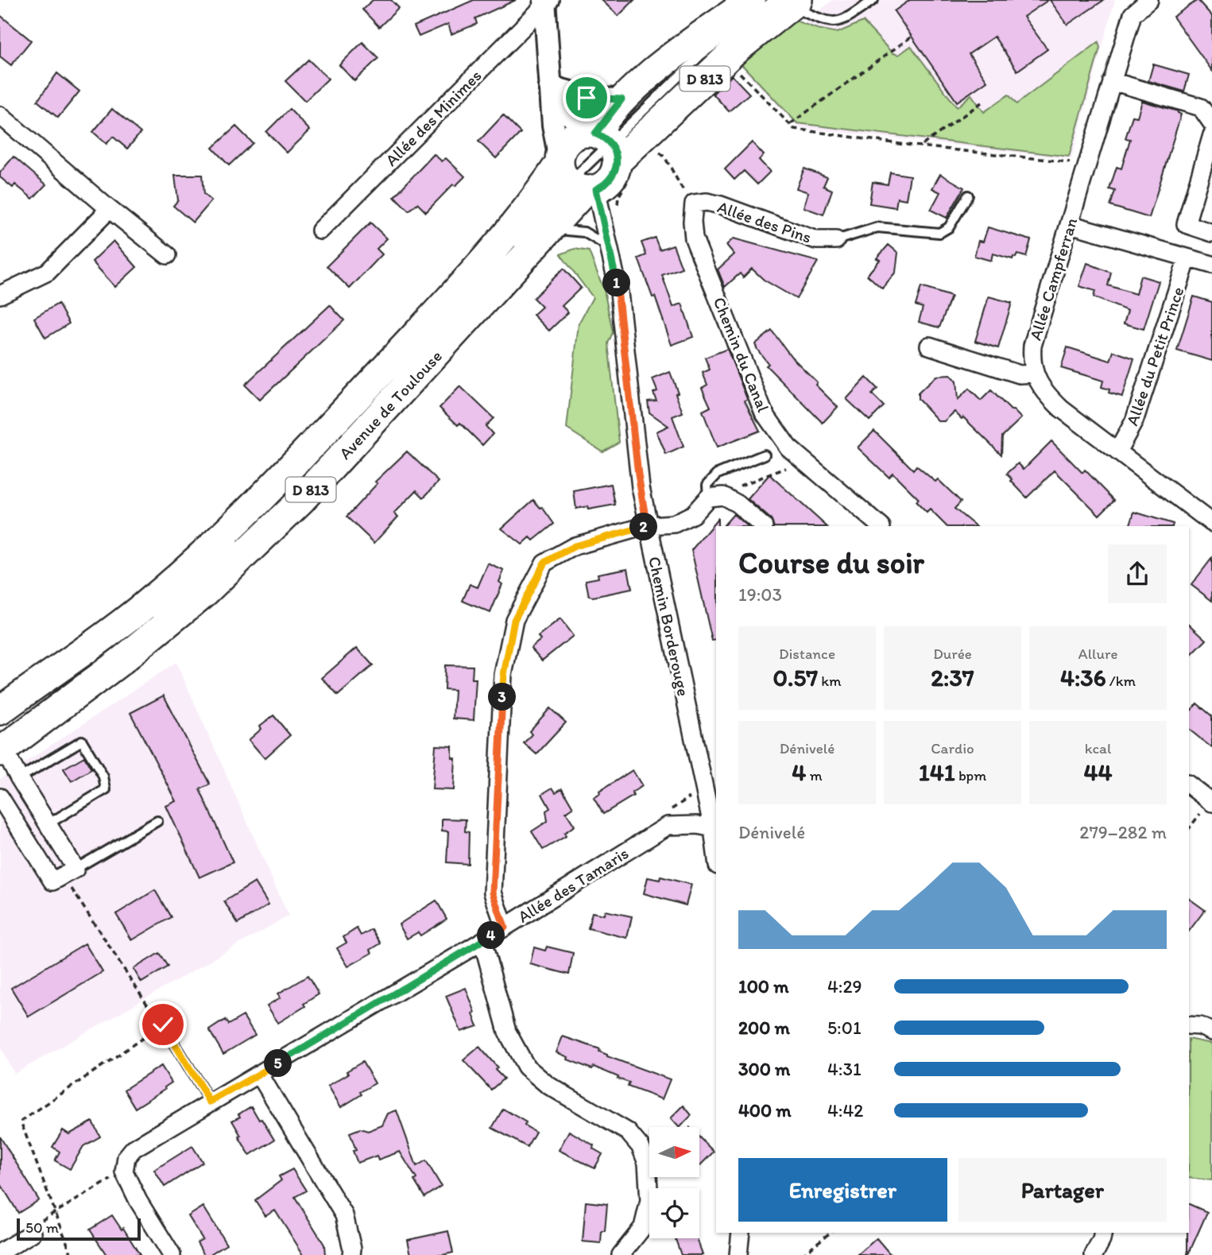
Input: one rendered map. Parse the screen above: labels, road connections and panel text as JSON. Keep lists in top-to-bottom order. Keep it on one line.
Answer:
{"streets":{"main road":["D 813","Avenue de Toulouse"],"street":["Allée des Minimes","Allée des Pins","Allée Campferran","Chemin du Canal","Allée du Petit Prince","Chemin Borderouge","Allée des Tamaris"]},"crossings":[["D 813","Avenue de Toulouse"],["D 813","Chemin Borderouge"],["Allée des Pins","Chemin du Canal"],["Allée Campferran","Allée du Petit Prince"],["Avenue de Toulouse","Chemin Borderouge"],["Chemin Borderouge","Allée des Tamaris"]],"scale_bar":"50 m","north":"right","page":{"pins":["1","2","3","4","5"],"heading":["Course du soir","19:03"],"stats":[["Distance","0.57 km"],["Durée","2:37"],["Allure","4:36 /km"],["Dénivelé","4 m"],["Cardio","141 bpm"],["kcal","44"]],"chart":["Dénivelé","279–282 m"],"list":[{"name":"100 m","note":"4:29"},{"name":"200 m","note":"5:01"},{"name":"300 m","note":"4:31"},{"name":"400 m","note":"4:42"}],"buttons":["Enregistrer","Partager"],"scale":"50 m"}}
